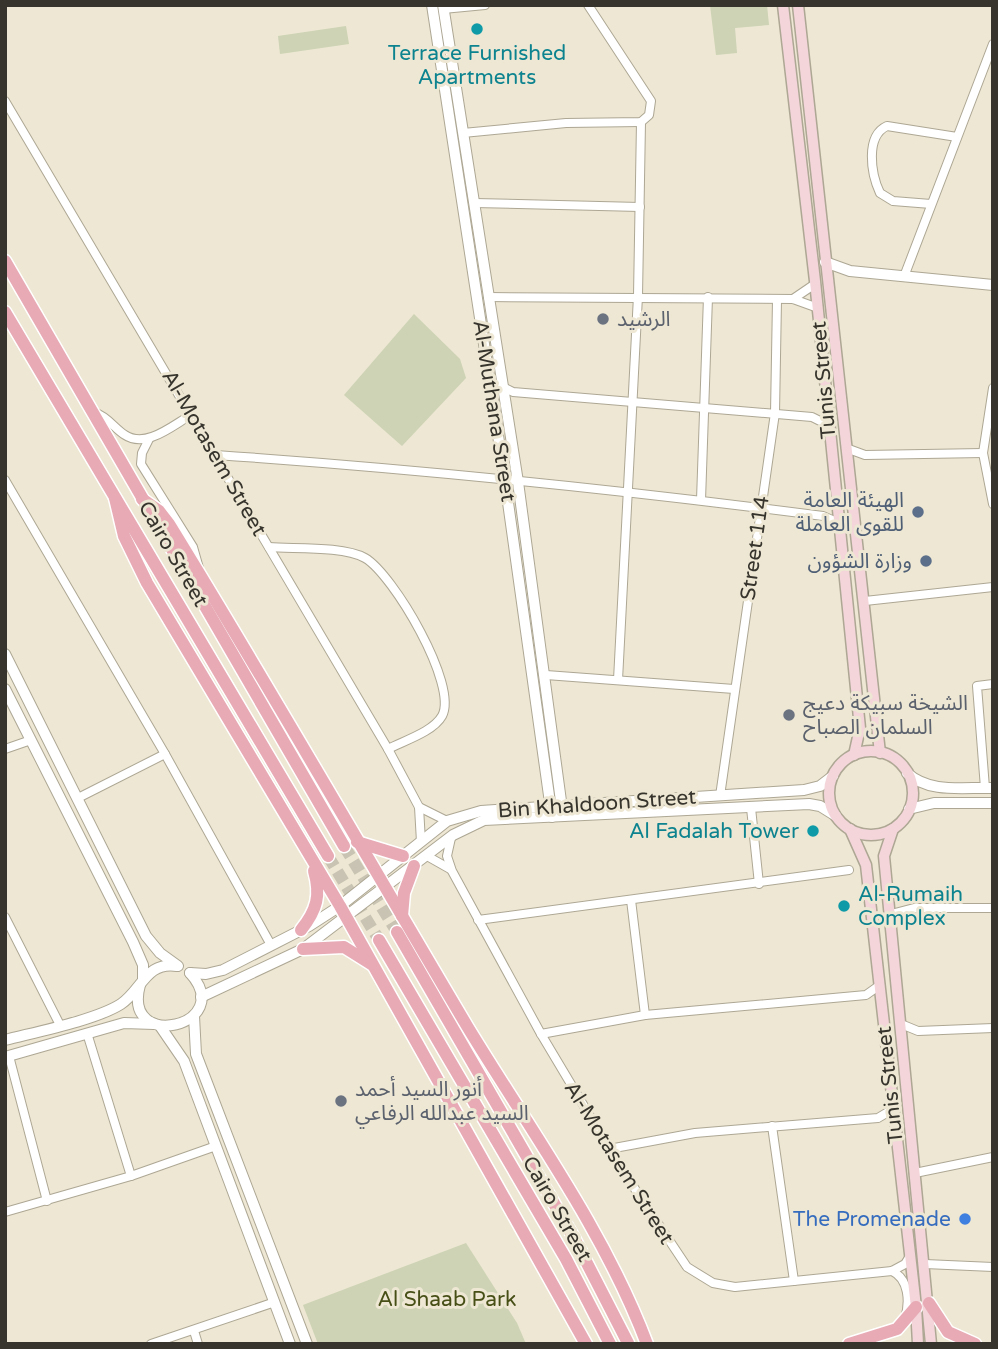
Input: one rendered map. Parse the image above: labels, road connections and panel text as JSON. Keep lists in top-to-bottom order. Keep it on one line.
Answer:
{"streets":{"main road":["Tunis Street","Cairo Street"],"street":["Al-Muthana Street","Al-Motasem Street","Street 114","Bin Khaldoon Street"]},"crossings":[["Tunis Street","Bin Khaldoon Street"],["Al-Muthana Street","Bin Khaldoon Street"],["Al-Motasem Street","Bin Khaldoon Street"],["Street 114","Bin Khaldoon Street"]],"parks":["Al Shaab Park"],"places":["Terrace Furnished Apartments","الرشيد","الهيئة العامة للقوى العاملة","وزارة الشؤون","الشيخة سبيكة دعيج السلمان الصباح","Al Fadalah Tower","Al-Rumaih Complex","أنور السيد أحمد السيد عبدالله الرفاعي","The Promenade"]}
